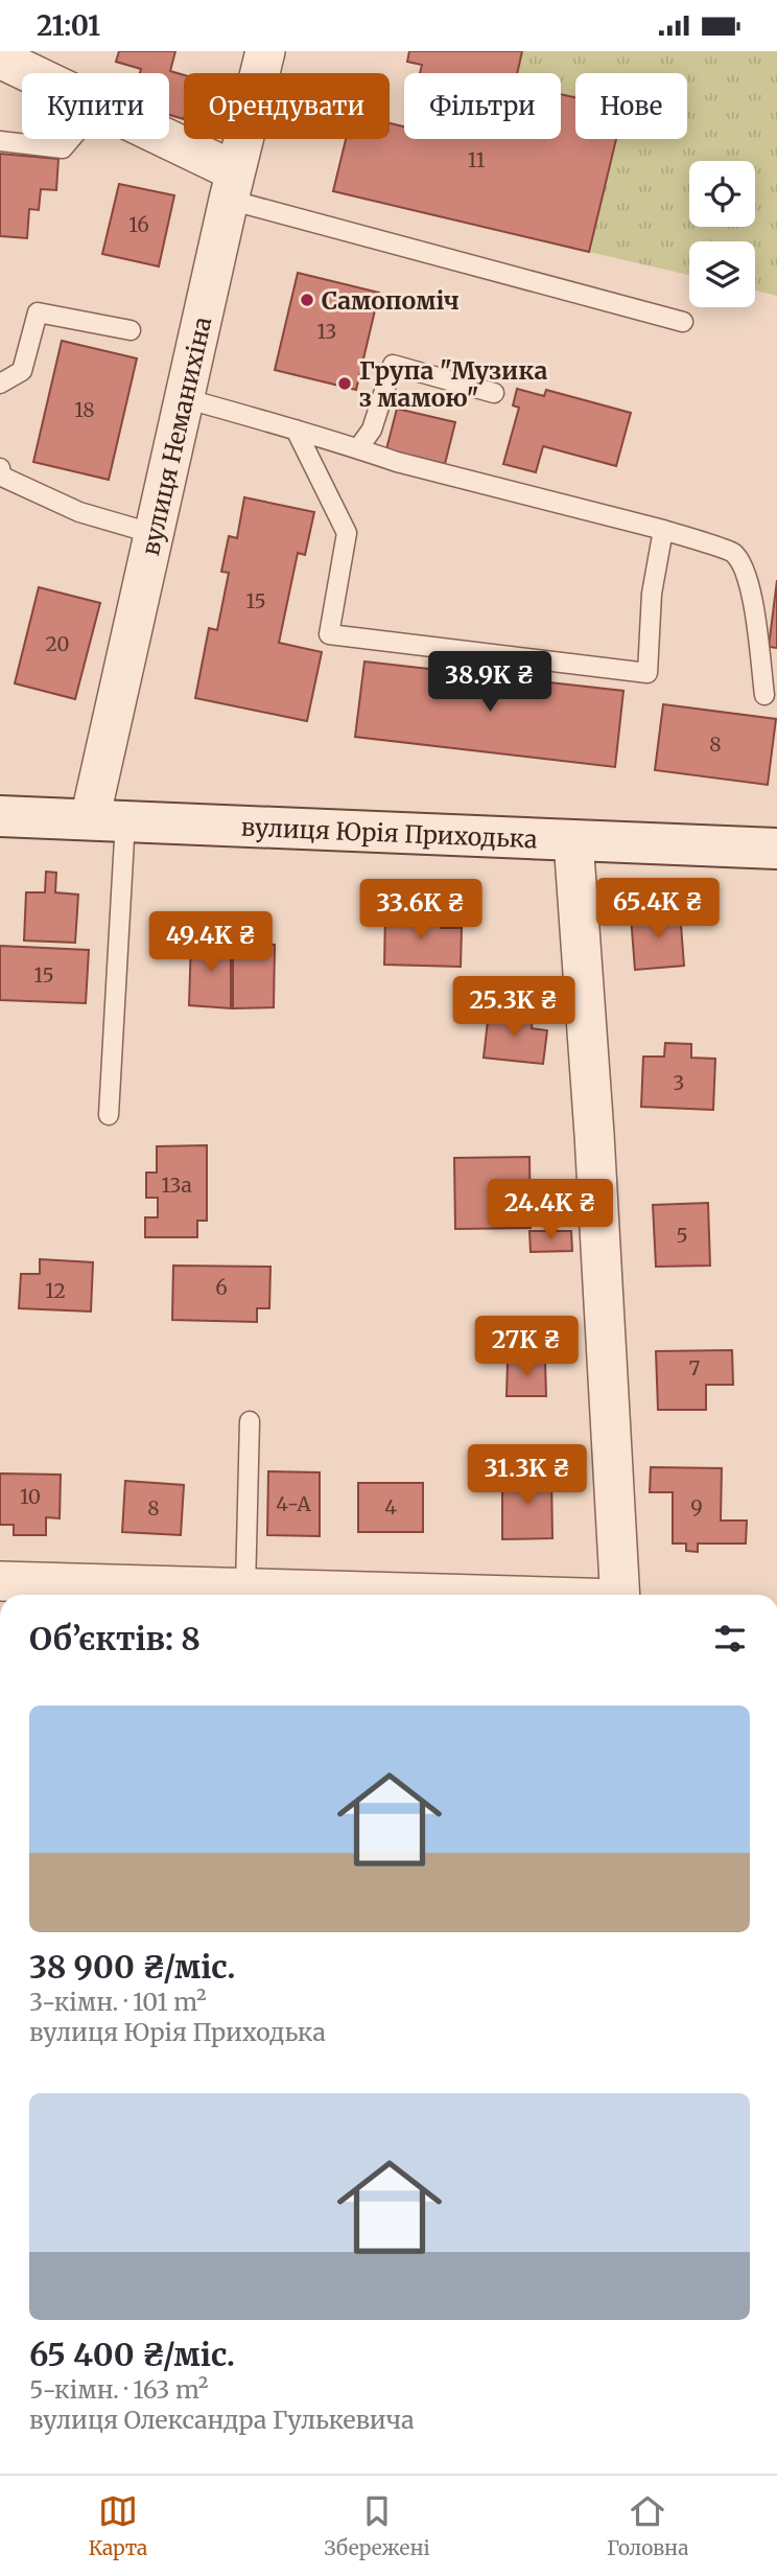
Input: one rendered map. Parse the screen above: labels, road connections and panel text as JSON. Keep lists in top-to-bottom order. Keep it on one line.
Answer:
{"streets":{"street":["вулиця Неманихіна","вулиця Юрія Приходька"]},"crossings":[["вулиця Неманихіна","вулиця Юрія Приходька"]],"places":["Самопоміч","Група \"Музика з мамою\""],"house_numbers":["11","16","13","18","15","20","8","15","3","13а","5","6","12","7","10","4-А","4","9","8"],"page":{"status":"21:01","chip":["Купити","Орендувати","Фільтри","Нове"],"price":["38.9K ₴","65.4K ₴","33.6K ₴","49.4K ₴","25.3K ₴","24.4K ₴","27K ₴","31.3K ₴"],"heading":"Об’єктів: 8","list":[{"name":"38 900 ₴/міс.","note":"3-кімн. · 101 m² · вулиця Юрія Приходька"},{"name":"65 400 ₴/міс.","note":"5-кімн. · 163 m² · вулиця Олександра Гулькевича"}],"tabs":["Карта","Збережені","Головна"]}}
